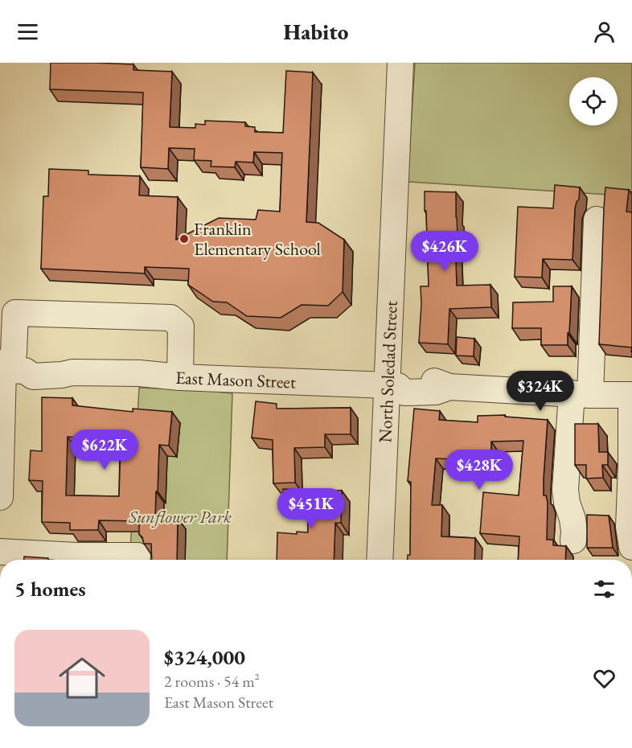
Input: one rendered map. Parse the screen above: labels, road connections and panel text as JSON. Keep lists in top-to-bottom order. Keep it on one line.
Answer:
{"streets":{"street":["North Soledad Street","East Mason Street"]},"crossings":[["North Soledad Street","East Mason Street"]],"parks":["Sunflower Park"],"places":["Franklin Elementary School"],"page":{"header":"Habito","price":["$426K","$324K","$622K","$428K","$451K"],"heading":"5 homes","list":[{"name":"$324,000","note":"2 rooms · 54 m² · East Mason Street"}]}}
